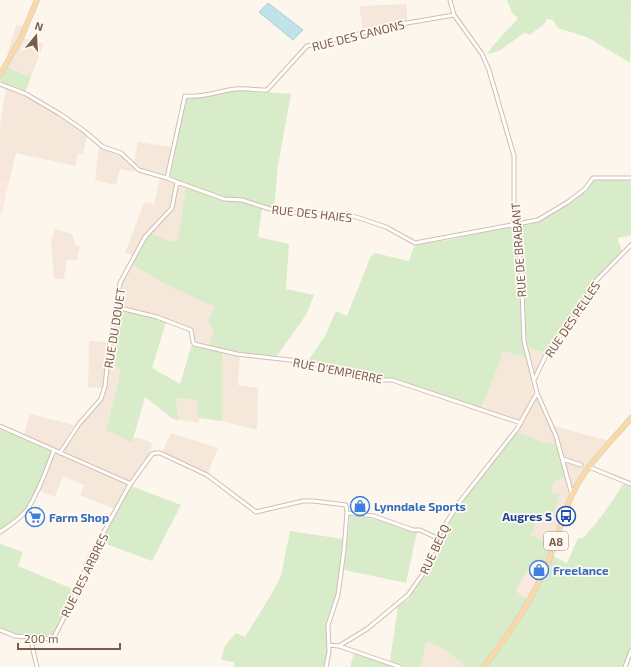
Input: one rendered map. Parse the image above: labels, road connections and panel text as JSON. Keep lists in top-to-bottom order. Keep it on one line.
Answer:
{"streets":{"main road":["A8"],"street":["RUE DES CANONS","RUE DES HAIES","RUE DE BRABANT","RUE DES PELLES","RUE DU DOUET","RUE D'EMPIERRE","RUE BECQ","RUE DES ARBRES"]},"crossings":[["RUE DES CANONS","RUE DES HAIES"],["RUE DES CANONS","RUE DE BRABANT"],["RUE DES HAIES","RUE DE BRABANT"],["RUE DES HAIES","RUE DU DOUET"],["RUE DE BRABANT","RUE DES PELLES"],["RUE DE BRABANT","A8"],["RUE DE BRABANT","RUE BECQ"],["RUE DU DOUET","RUE D'EMPIERRE"],["RUE D'EMPIERRE","RUE BECQ"]],"places":{"shop":["Lynndale Sports","Freelance"],"bus stop":["Augres S"],"supermarket":["Farm Shop"]},"scale_bar":"200 m","north":"top"}
